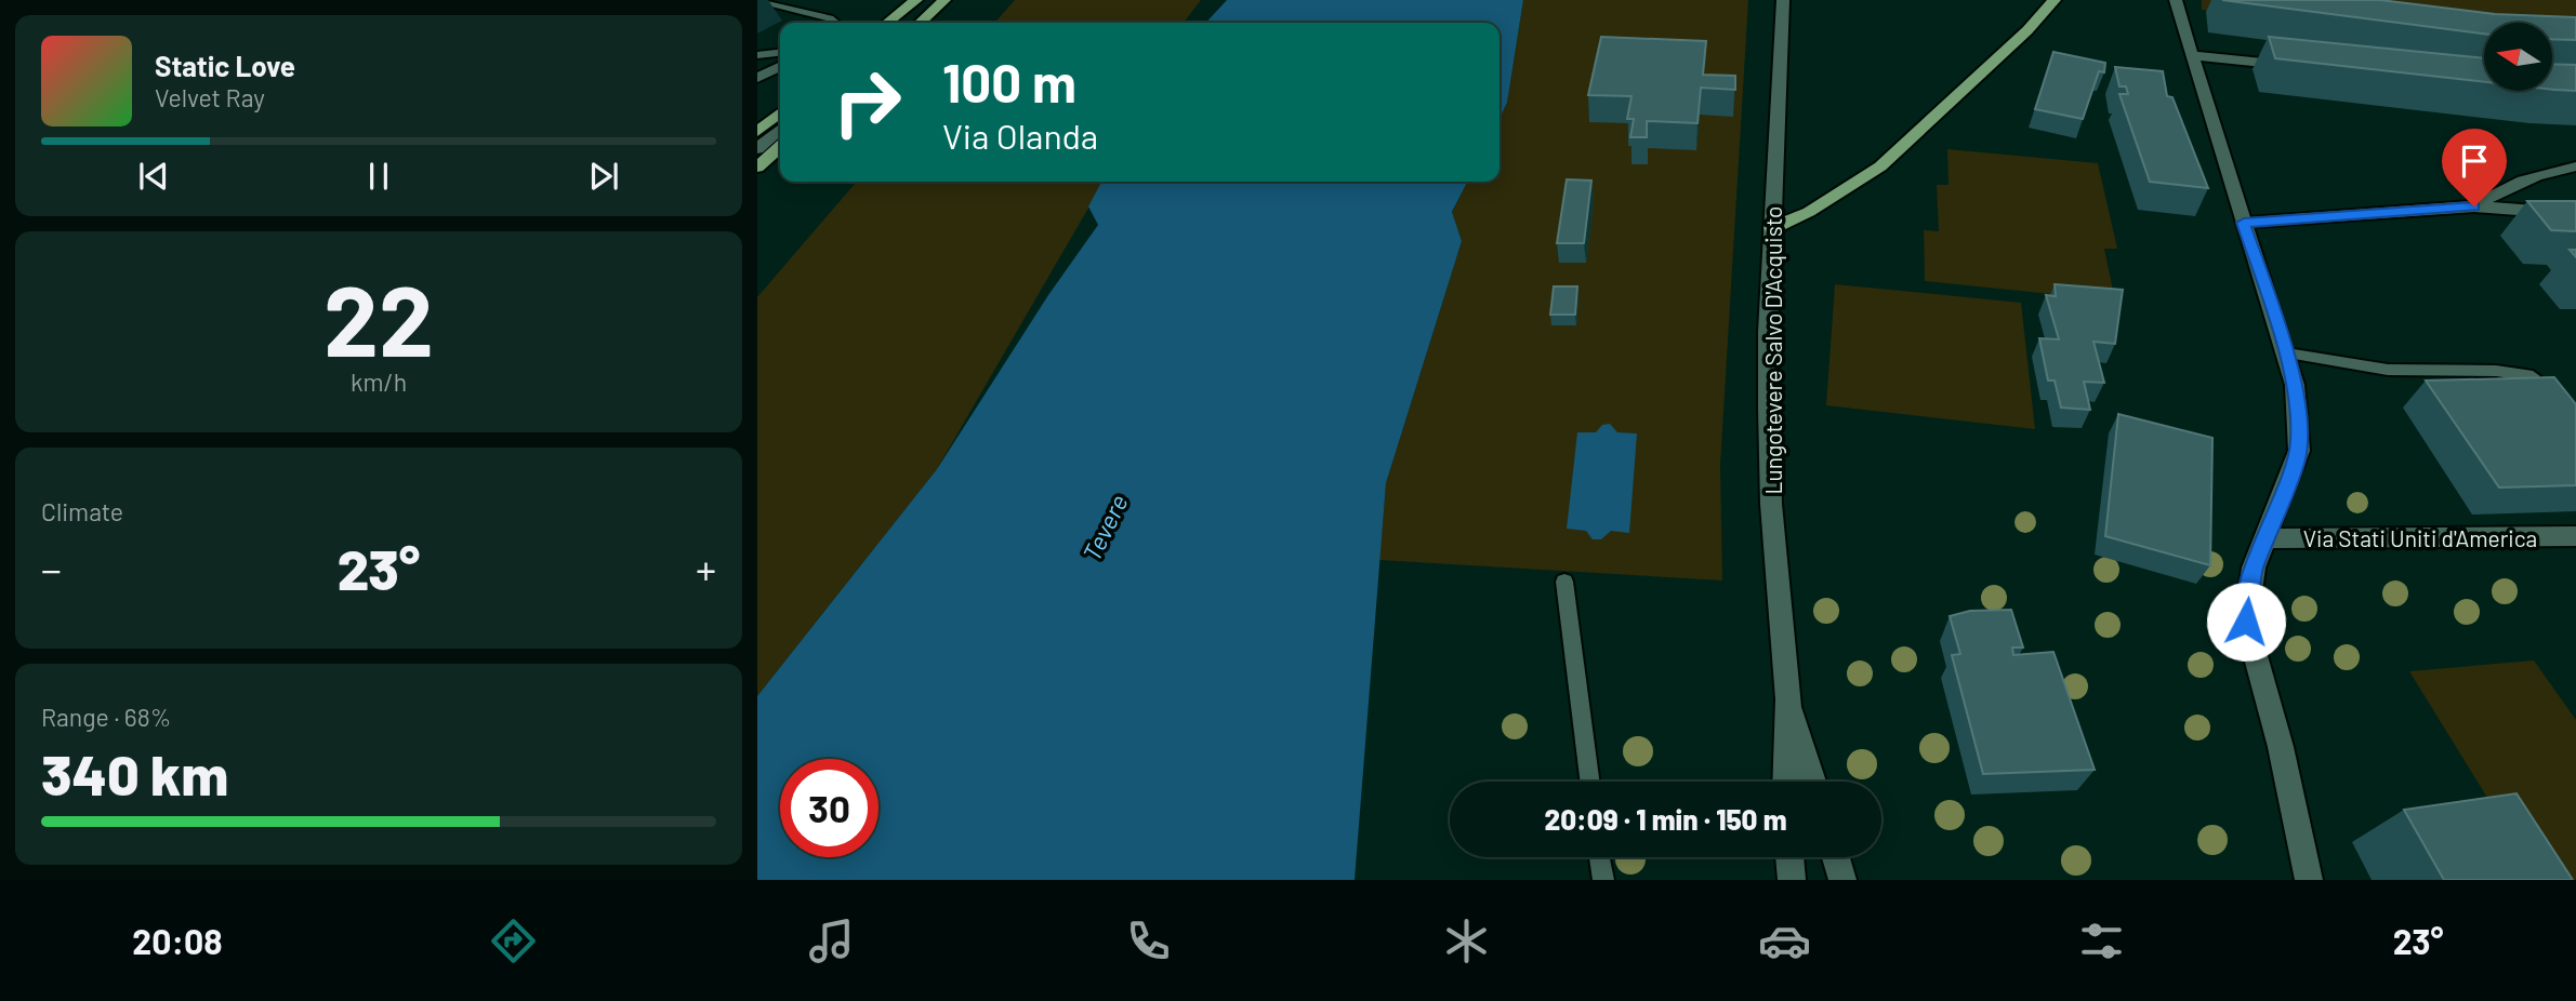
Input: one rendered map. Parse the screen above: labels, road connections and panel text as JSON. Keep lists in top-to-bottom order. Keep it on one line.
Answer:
{"streets":{"street":["Lungotevere Salvo D'Acquisto","Via Stati Uniti d'America"]},"water":["Tevere"],"north":"left","page":{"turn":["100 m","Via Olanda"],"song":["Static Love","Velvet Ray"],"tile":[["22","km/h"],"Climate",["Range · 68%","340 km"]],"heat":["−","23°","+"],"limit":"30","trip":"20:09 · 1 min · 150 m","tabs":["20:08","23°"]}}
